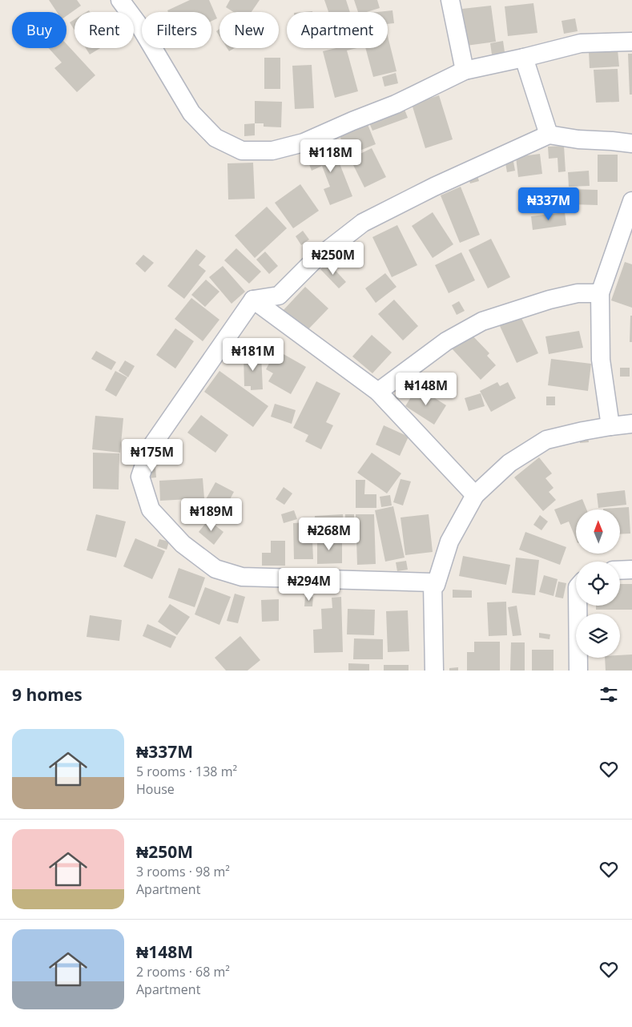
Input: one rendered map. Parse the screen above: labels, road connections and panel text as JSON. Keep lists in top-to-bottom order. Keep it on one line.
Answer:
{"north":"top","page":{"chip":["Buy","Rent","Filters","New","Apartment"],"price":["₦118M","₦337M","₦250M","₦181M","₦148M","₦175M","₦189M","₦268M","₦294M"],"heading":"9 homes","list":[{"name":"₦337M","note":"5 rooms · 138 m² · House"},{"name":"₦250M","note":"3 rooms · 98 m² · Apartment"},{"name":"₦148M","note":"2 rooms · 68 m² · Apartment"}]}}
